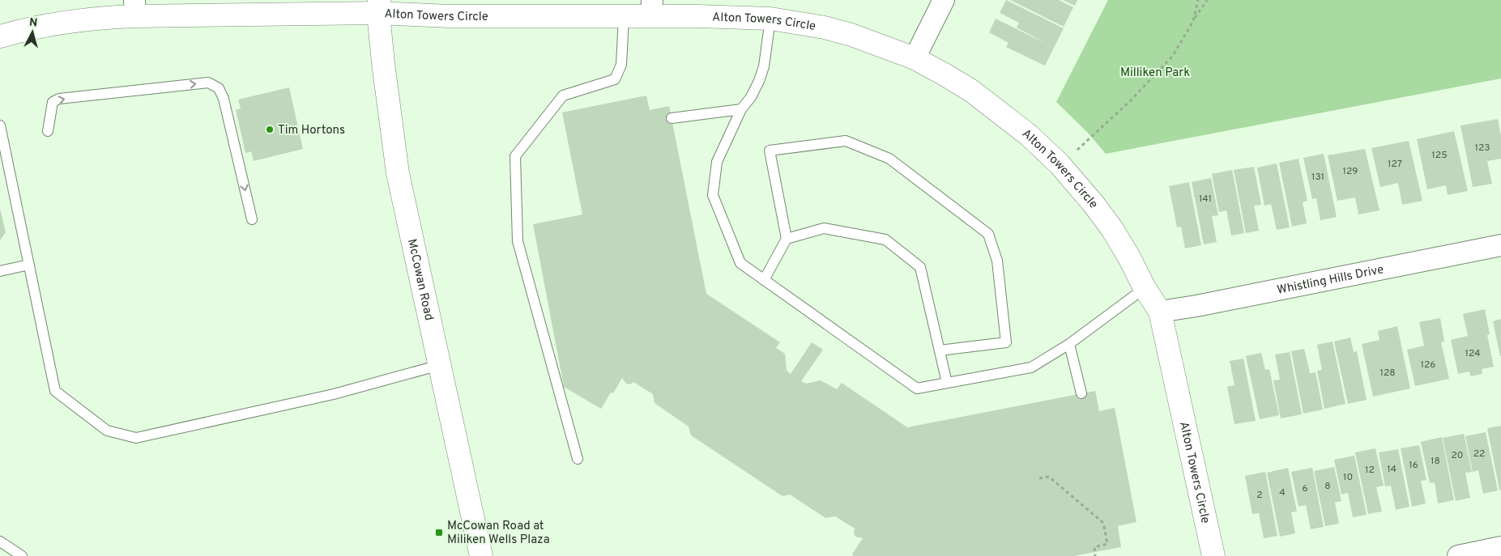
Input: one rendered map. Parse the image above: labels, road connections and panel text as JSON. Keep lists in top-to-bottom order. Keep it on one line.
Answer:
{"streets":{"street":["Alton Towers Circle","McCowan Road","Whistling Hills Drive"]},"crossings":[["Alton Towers Circle","McCowan Road"],["Alton Towers Circle","Whistling Hills Drive"]],"parks":["Milliken Park"],"places":{"other":["Tim Hortons"],"transit":["McCowan Road at Miliken Wells Plaza"]},"house_numbers":["123","125","127","129","131","141","124","126","128","22","20","18","16","14","12","10","8","6","4","2"],"north":"top"}
